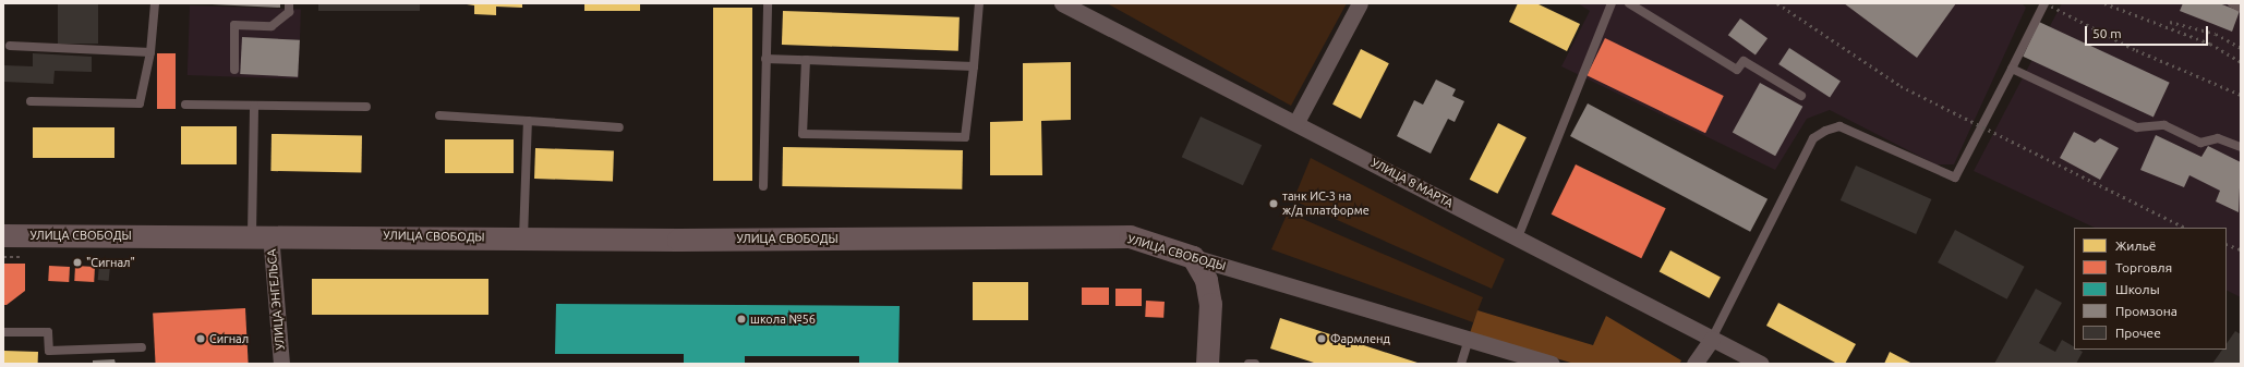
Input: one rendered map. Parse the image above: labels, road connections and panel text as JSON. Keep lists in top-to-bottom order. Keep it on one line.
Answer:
{"streets":{"street":["УЛИЦА 8 МАРТА","УЛИЦА СВОБОДЫ","УЛИЦА ЭНГЕЛЬСА"]},"crossings":[["УЛИЦА СВОБОДЫ","УЛИЦА ЭНГЕЛЬСА"]],"places":["танк ИС-3 на ж/д платформе","\"Сигнал\"","школа №56","Сигнал","Фармленд"],"legend":["Жильё","Торговля","Школы","Промзона","Прочее"],"scale_bar":"50 m"}
